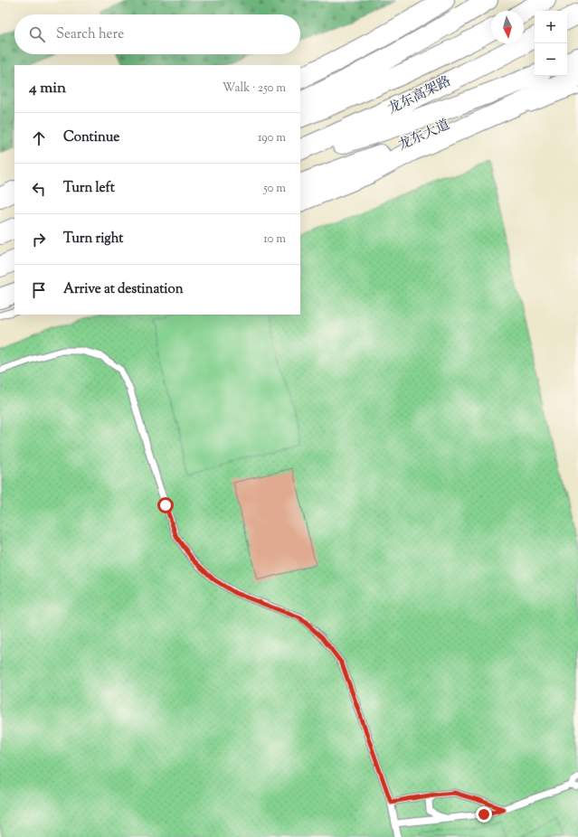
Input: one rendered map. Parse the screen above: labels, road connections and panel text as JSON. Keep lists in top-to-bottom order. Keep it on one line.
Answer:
{"streets":{"main road":["龙东高架路","龙东大道"]},"north":"bottom","page":{"map_buttons":["+","−"],"search":"Search here","heading":["4 min","Walk · 250 m"],"list":[["Continue","190 m"],["Turn left","50 m"],["Turn right","10 m"],"Arrive at destination"]}}
